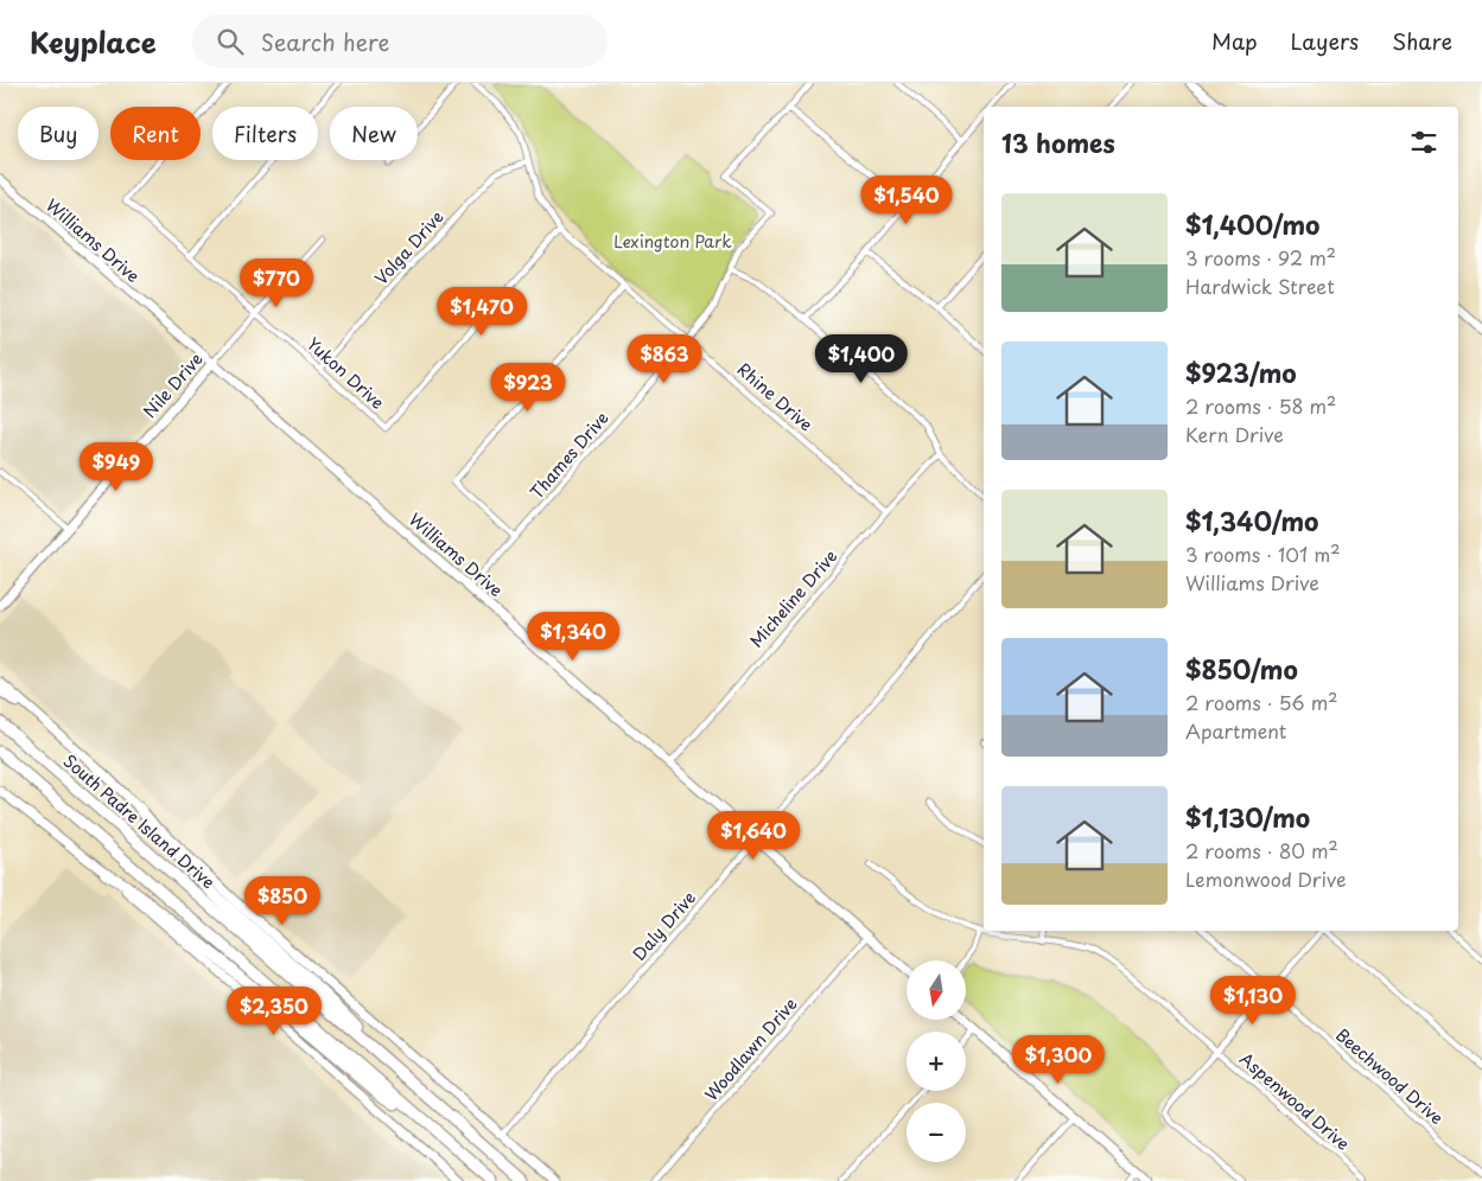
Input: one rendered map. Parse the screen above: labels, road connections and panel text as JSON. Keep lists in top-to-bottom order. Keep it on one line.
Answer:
{"streets":{"highway":["South Padre Island Drive"],"street":["Williams Drive","Volga Drive","Yukon Drive","Nile Drive","Rhine Drive","Thames Drive","Micheline Drive","Daly Drive","Woodlawn Drive","Beechwood Drive","Aspenwood Drive"]},"crossings":[["Williams Drive","Nile Drive"],["Williams Drive","Thames Drive"],["Williams Drive","Micheline Drive"],["Williams Drive","Daly Drive"],["Williams Drive","Woodlawn Drive"],["Volga Drive","Yukon Drive"],["Volga Drive","Rhine Drive"],["Yukon Drive","Nile Drive"],["Yukon Drive","Rhine Drive"],["Rhine Drive","Thames Drive"],["Rhine Drive","Micheline Drive"]],"parks":["Lexington Park"],"north":"bottom","page":{"header":"Keyplace","search":"Search here","nav":["Map","Layers","Share"],"chip":["Buy","Rent","Filters","New"],"heading":"13 homes","price":["$1,540","$770","$1,470","$863","$1,400","$923","$949","$1,340","$1,640","$850","$1,130","$2,350","$1,300"],"list":[{"name":"$1,400/mo","note":"3 rooms · 92 m² · Hardwick Street"},{"name":"$923/mo","note":"2 rooms · 58 m² · Kern Drive"},{"name":"$1,340/mo","note":"3 rooms · 101 m² · Williams Drive"},{"name":"$850/mo","note":"2 rooms · 56 m² · Apartment"},{"name":"$1,130/mo","note":"2 rooms · 80 m² · Lemonwood Drive"}],"map_buttons":["+","−"]}}
